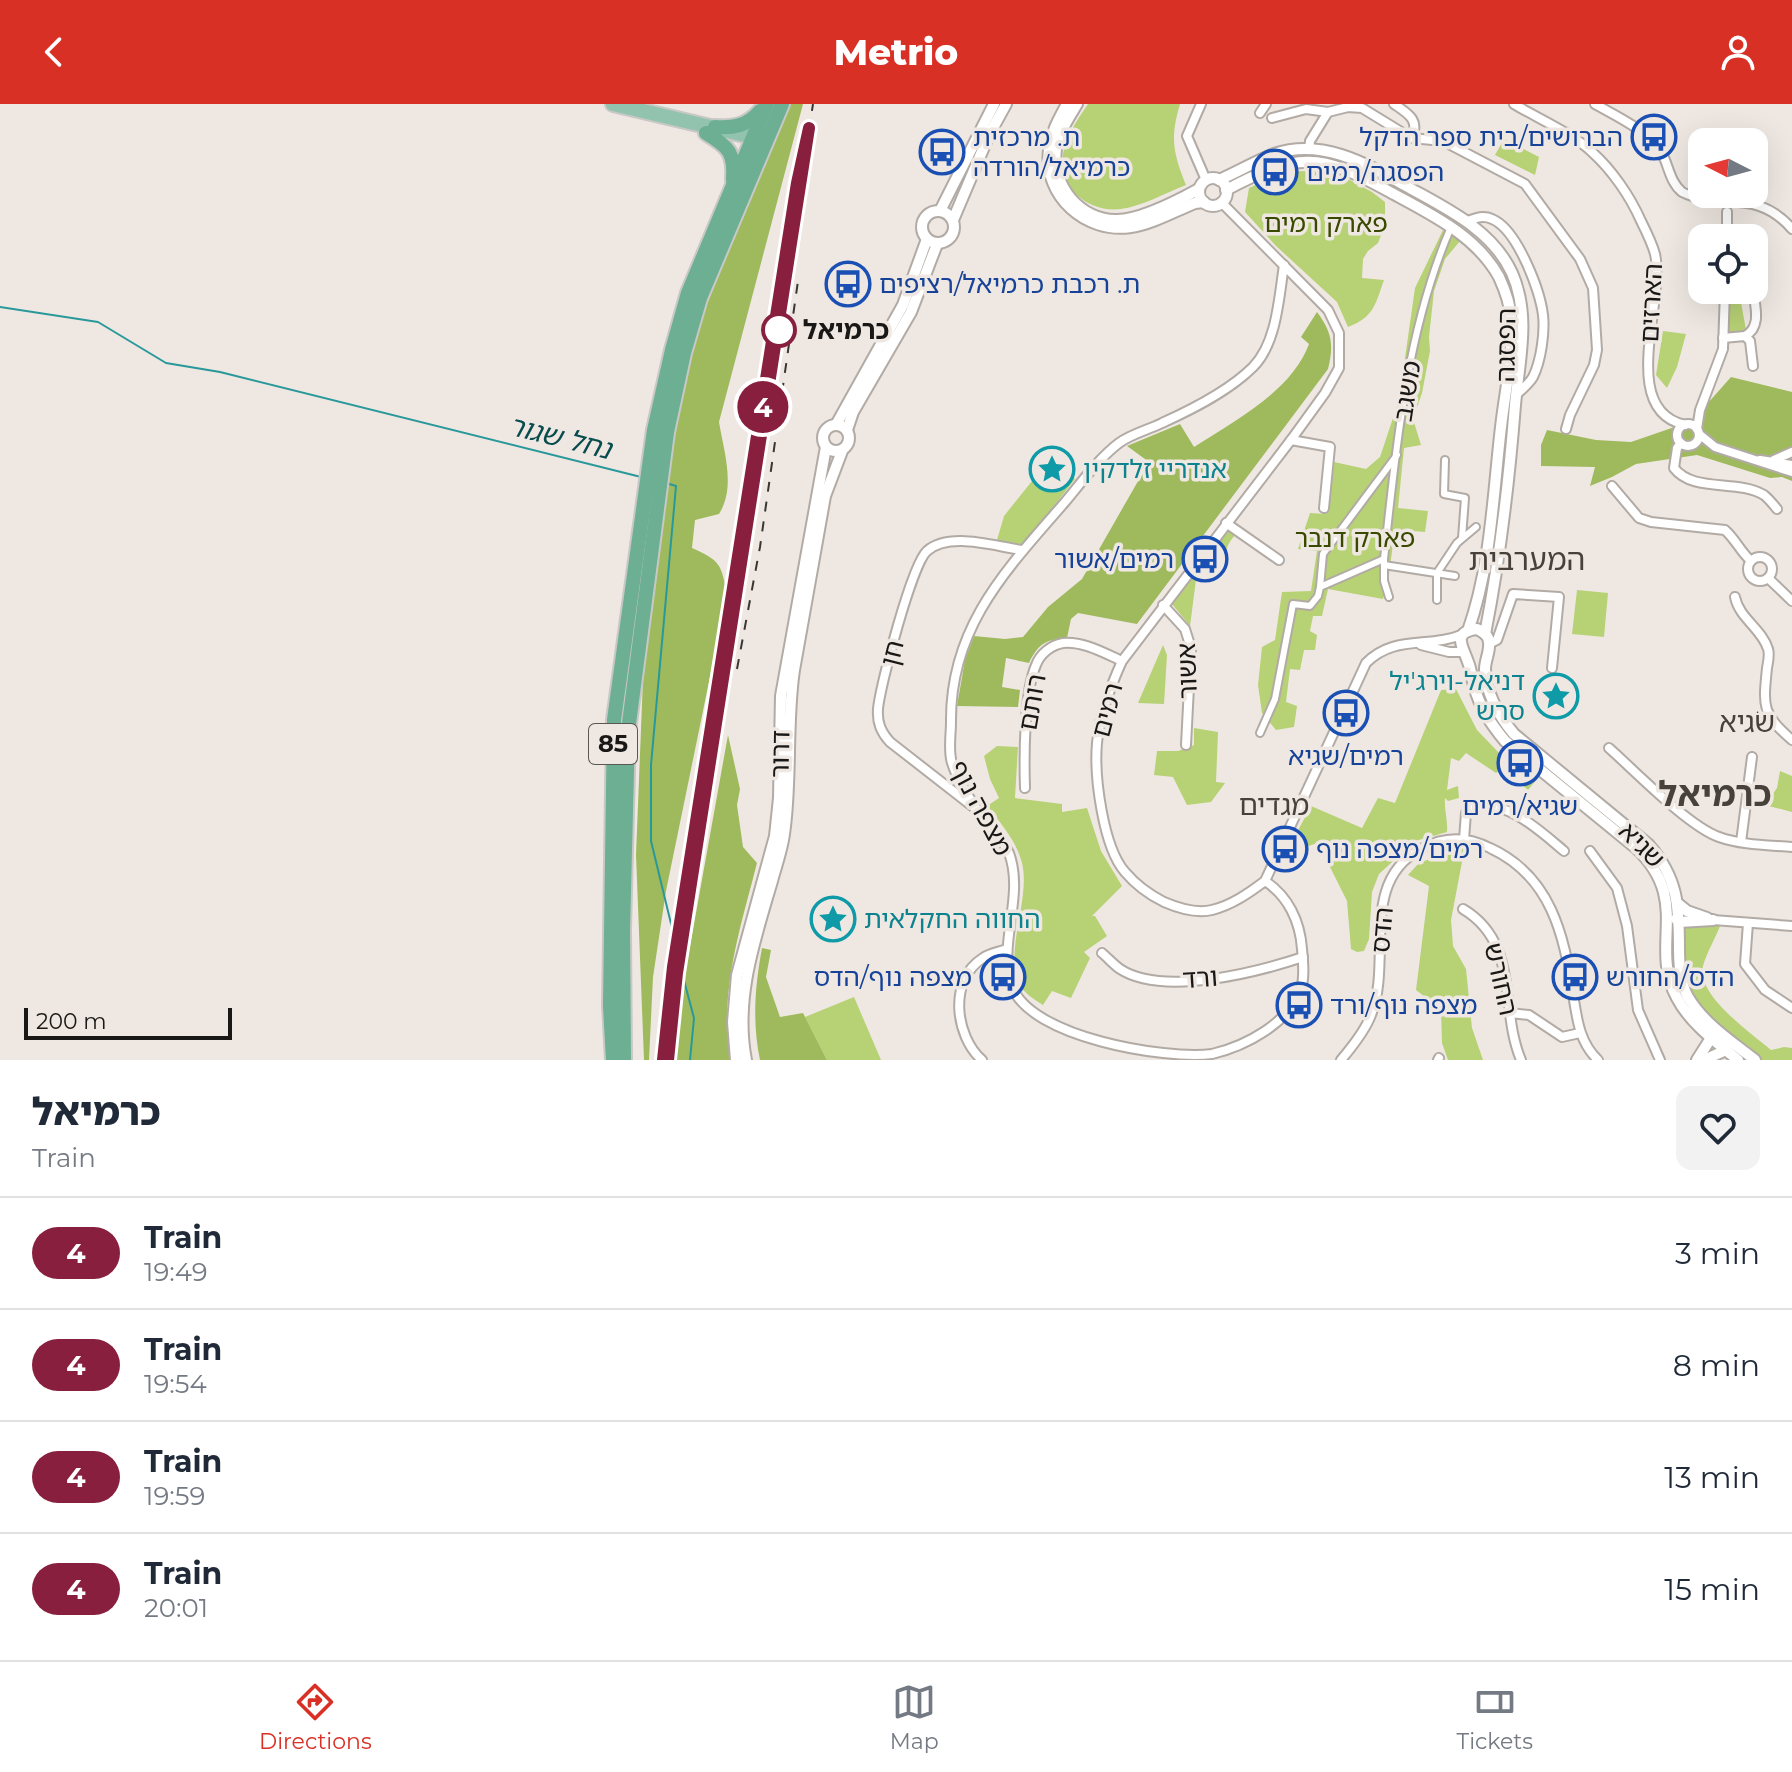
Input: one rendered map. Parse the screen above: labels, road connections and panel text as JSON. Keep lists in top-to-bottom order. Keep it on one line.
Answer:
{"streets":{"highway":["85"],"street":["הארזים","הפסגה","משגב","חן","אשור","רותם","רמים","דרור","מצפה נוף","שגיא","הדס","ורד","החורש"]},"crossings":[["הפסגה","משגב"],["הפסגה","רמים"],["הפסגה","שגיא"],["חן","מצפה נוף"],["אשור","רמים"],["רותם","רמים"],["רמים","מצפה נוף"],["מצפה נוף","ורד"]],"districts":["המערבית","שׂגיא","כרמיאל","מגדים"],"water":["נחל שגור"],"parks":["פארק רמים","פארק דנבר"],"places":{"bus stop":["הברושים/בית ספר הדקל","ת. מרכזית כרמיאל/הורדה","הפסגה/רמים","ת. רכבת כרמיאל/רציפים","רמים/אשור","רמים/שגיא","שגיא/רמים","רמים/מצפה נוף","מצפה נוף/הדס","הדס/החורש","מצפה נוף/ורד"],"other":["כרמיאל"],"place":["אנדריי זלדקין","דניאל-וירג'יל סרש","החווה החקלאית"]},"scale_bar":"200 m","north":"left","page":{"header":"Metrio","on_map":"4","scale":"200 m","heading":["כרמיאל","Train"],"list":[{"mark":"4","name":"Train","note":"19:49","value":"3 min"},{"mark":"4","name":"Train","note":"19:54","value":"8 min"},{"mark":"4","name":"Train","note":"19:59","value":"13 min"},{"mark":"4","name":"Train","note":"20:01","value":"15 min"}],"tabs":["Directions","Map","Tickets"]}}
